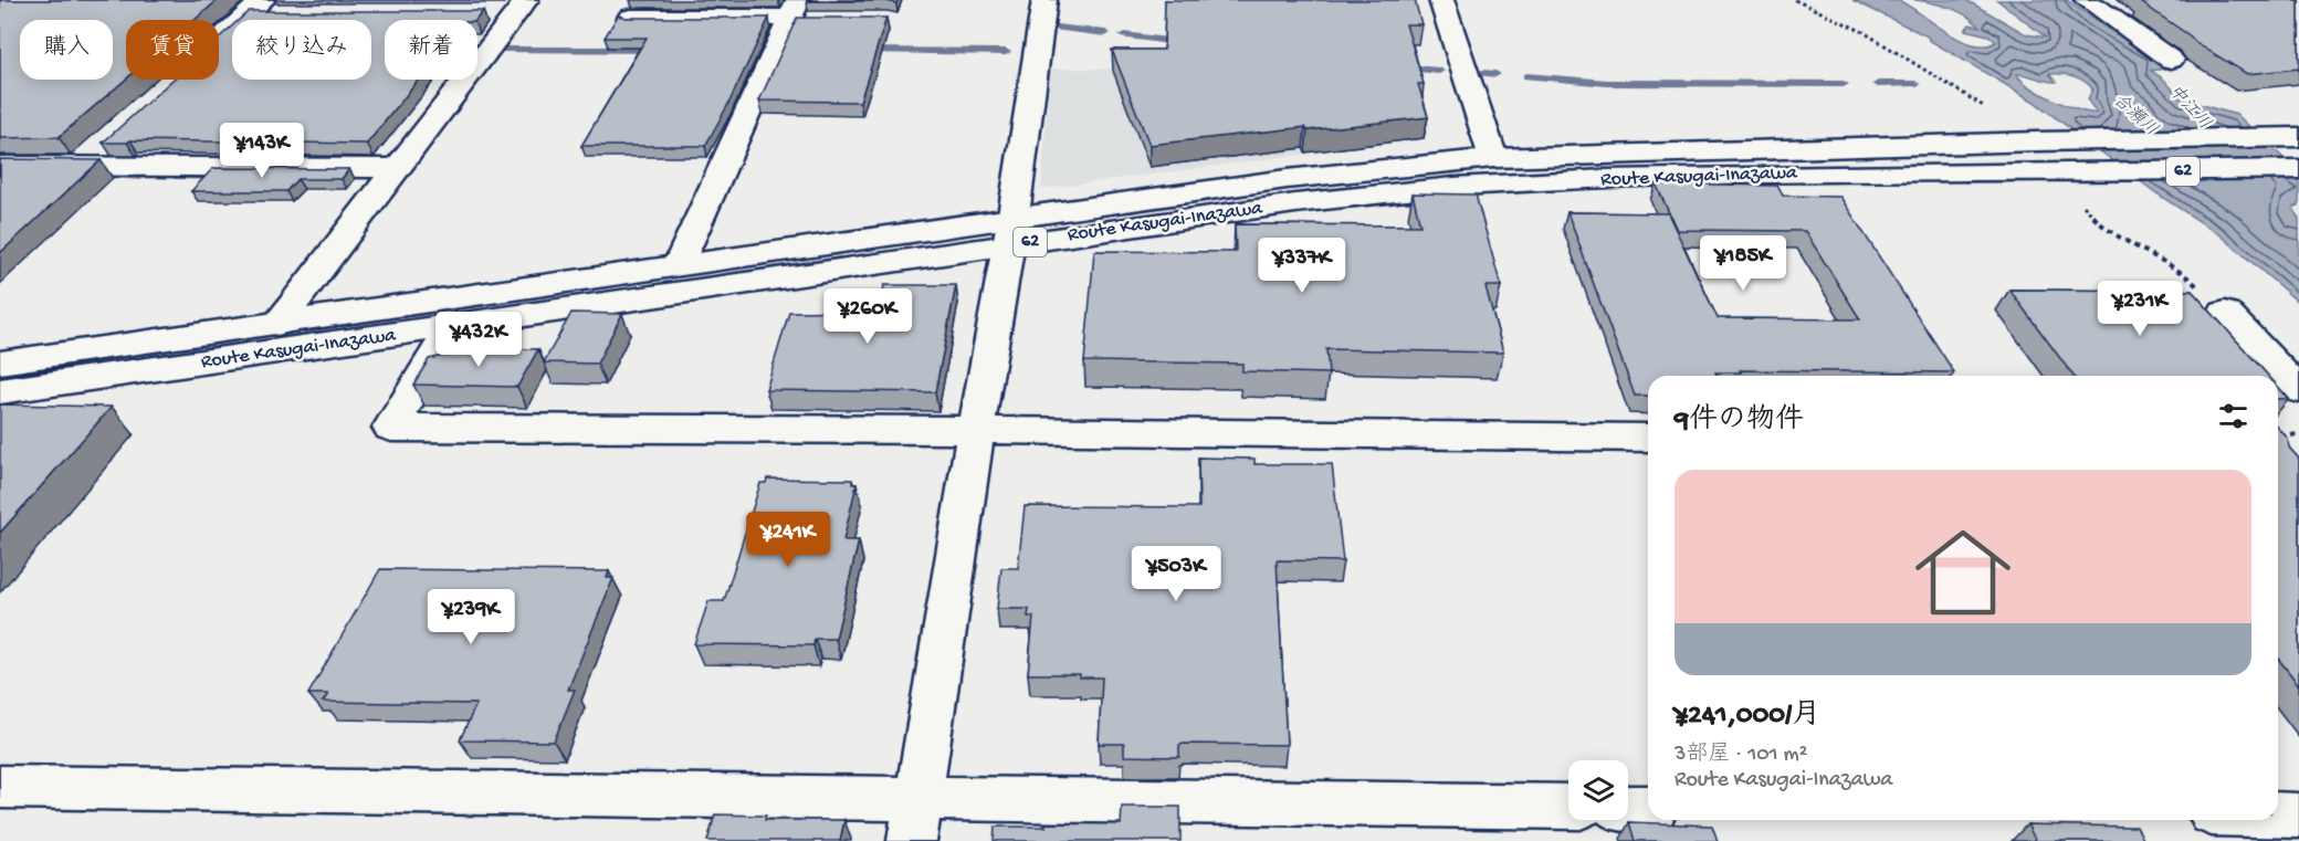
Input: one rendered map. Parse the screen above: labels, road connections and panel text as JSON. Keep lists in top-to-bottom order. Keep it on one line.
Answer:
{"streets":{"street":["62","Route Kasugai-Inazawa"]},"water":["中江川","合瀬川"],"page":{"chip":["購入","賃貸","絞り込み","新着"],"price":["¥143K","¥185K","¥337K","¥231K","¥260K","¥432K","¥241K","¥503K","¥239K"],"heading":"9件の物件","list":[{"name":"¥241,000/月","note":"3部屋 · 101 m² · Route Kasugai-Inazawa"}]}}
